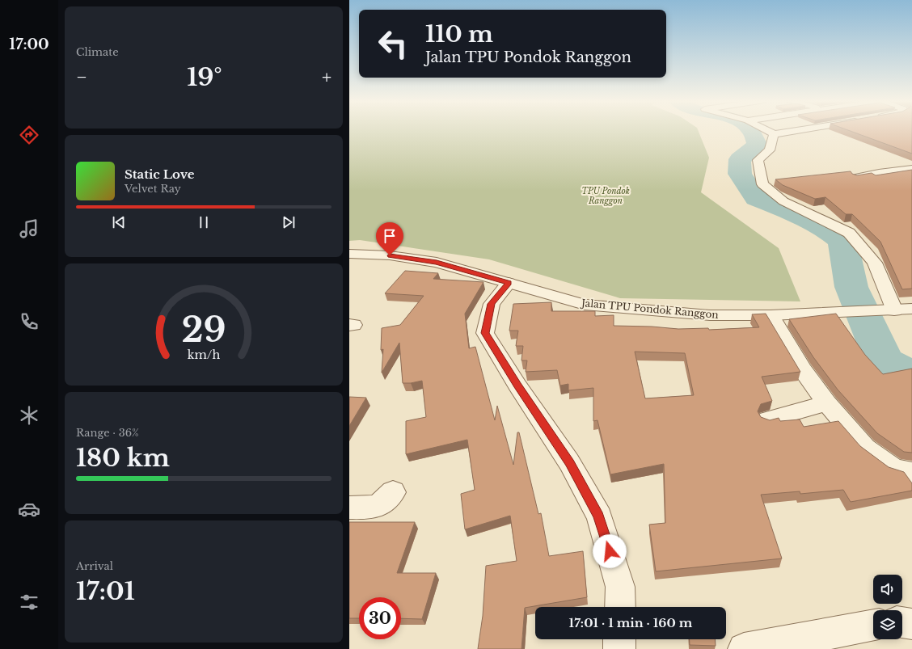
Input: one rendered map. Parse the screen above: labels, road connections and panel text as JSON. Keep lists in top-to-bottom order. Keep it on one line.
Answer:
{"streets":{"street":["Jalan TPU Pondok Ranggon"]},"parks":["TPU Pondok Ranggon"],"page":{"tabs":"17:00","tile":["Climate",["Range · 36%","180 km"],["Arrival","17:01"]],"turn":["110 m","Jalan TPU Pondok Ranggon"],"heat":["−","19°","+"],"song":["Static Love","Velvet Ray"],"limit":"30","trip":"17:01 · 1 min · 160 m","gauge":["29","km/h"]}}
